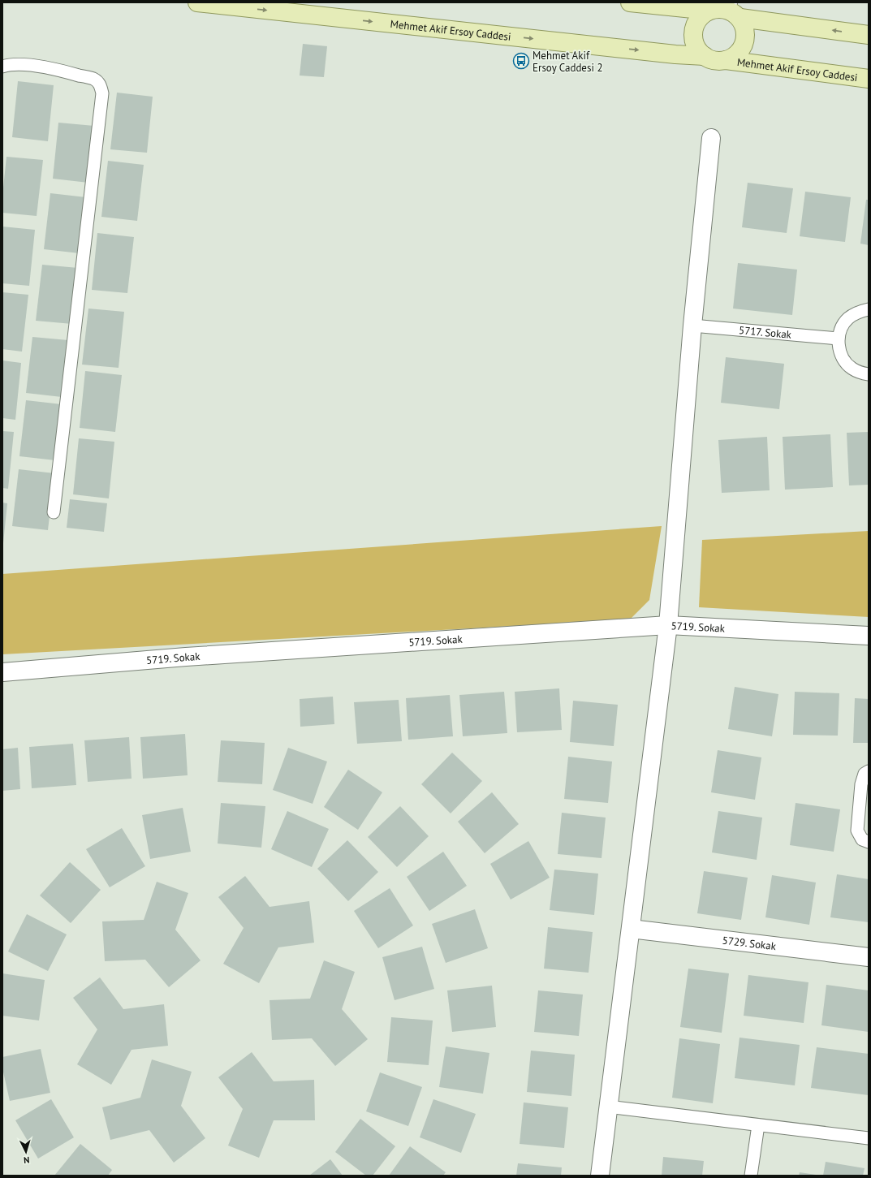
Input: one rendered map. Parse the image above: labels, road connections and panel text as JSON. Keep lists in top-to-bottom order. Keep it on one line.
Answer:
{"streets":{"main road":["Mehmet Akif Ersoy Caddesi"],"street":["5719. Sokak","5729. Sokak"],"lane":["5717. Sokak"]},"one_way":["Mehmet Akif Ersoy Caddesi"],"places":{"bus stop":["Mehmet Akif Ersoy Caddesi 2"]},"north":"bottom"}
